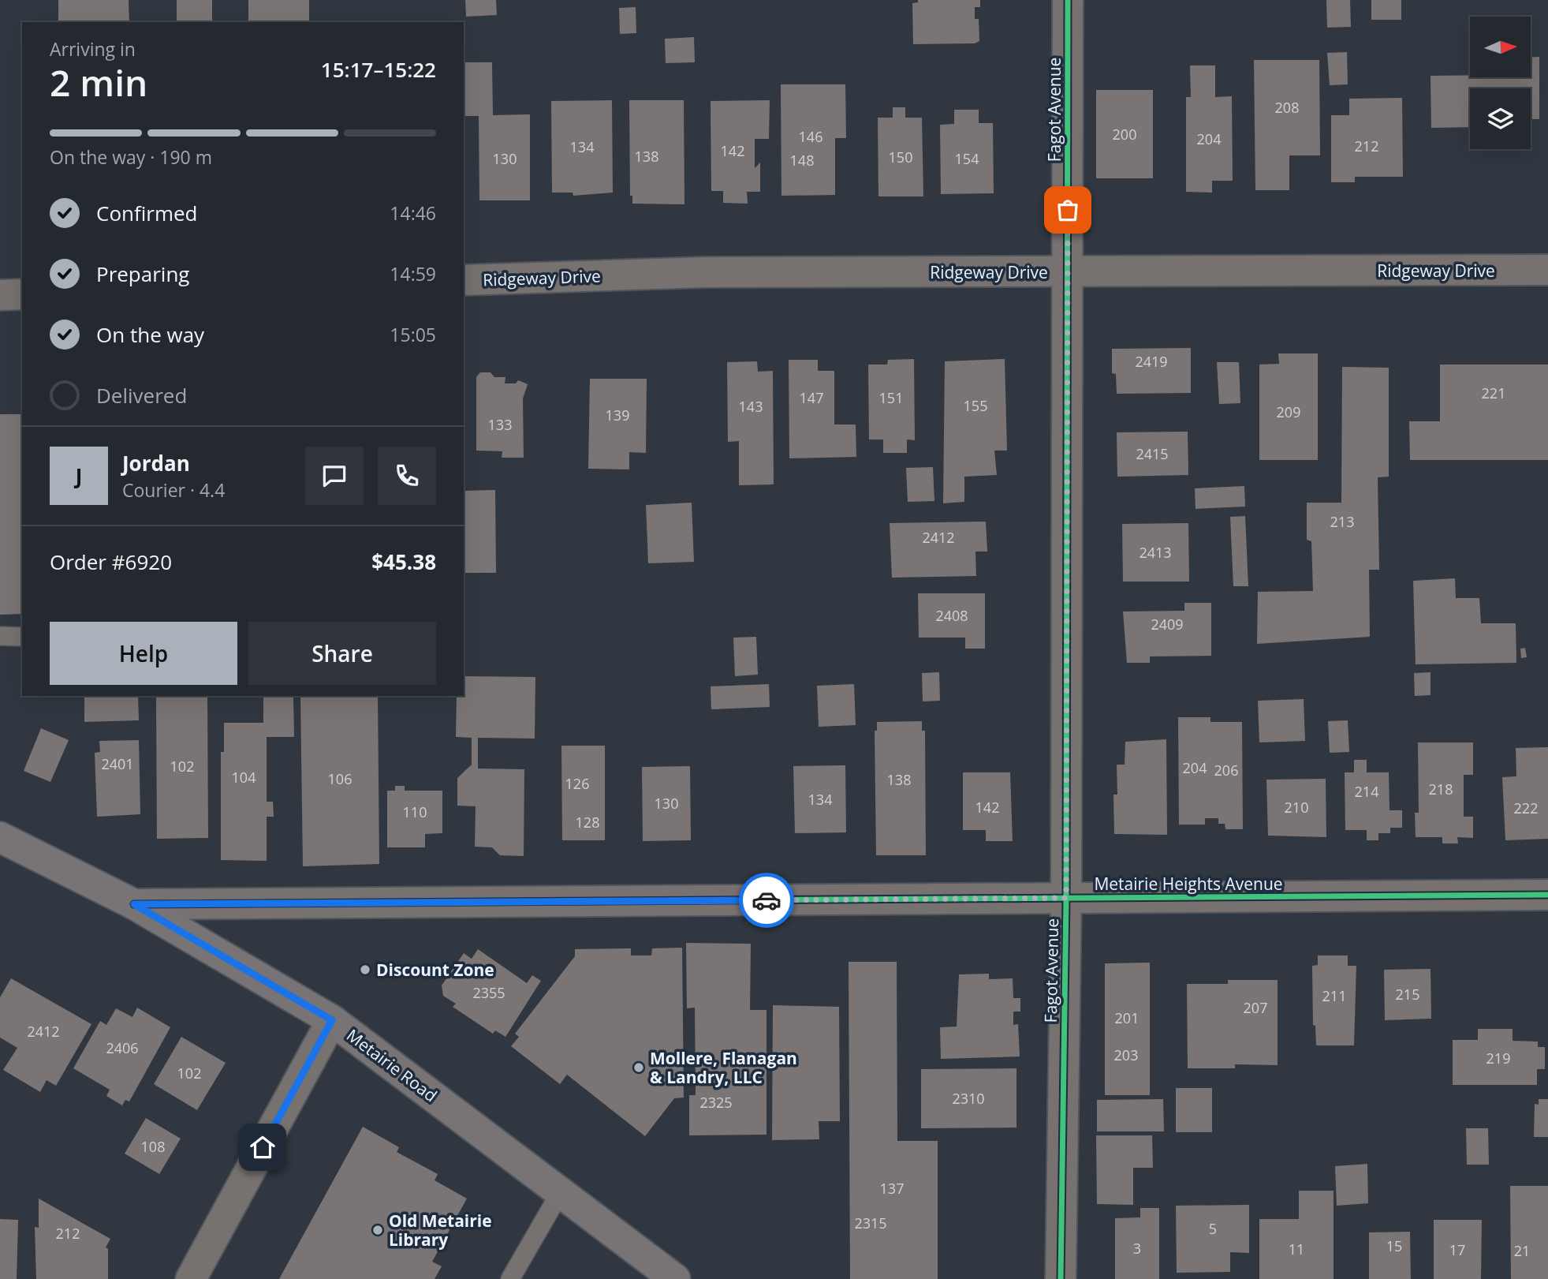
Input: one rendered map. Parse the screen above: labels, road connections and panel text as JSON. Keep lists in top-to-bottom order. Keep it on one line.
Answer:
{"streets":{"main road":["Metairie Road"],"street":["Fagot Avenue","Ridgeway Drive","Metairie Heights Avenue"]},"crossings":[["Fagot Avenue","Ridgeway Drive"],["Fagot Avenue","Metairie Heights Avenue"],["Metairie Heights Avenue","Metairie Road"]],"places":["Discount Zone","Mollere, Flanagan & Landry, LLC","Old Metairie Library"],"house_numbers":["208","200","146","204","212","134","142","138","150","130","154","148","2419","221","147","151","155","143","209","139","133","2415","213","2412","2413","2408","2409","2401","102","204","206","104","106","138","126","218","214","134","130","142","210","222","110","128","2355","215","211","207","201","2412","2406","203","219","102","2310","2325","108","137","2315","5","212","15","3","11","17","21"],"north":"right","page":{"heading":["2 min","Arriving in","15:17–15:22"],"panel":["Jordan","Courier · 4.4","Order #6920","$45.38"],"bar":"On the way · 190 m","list":[["Confirmed","14:46"],["Preparing","14:59"],["On the way","15:05"],"Delivered"],"round":"J","buttons":["Help","Share"]}}
